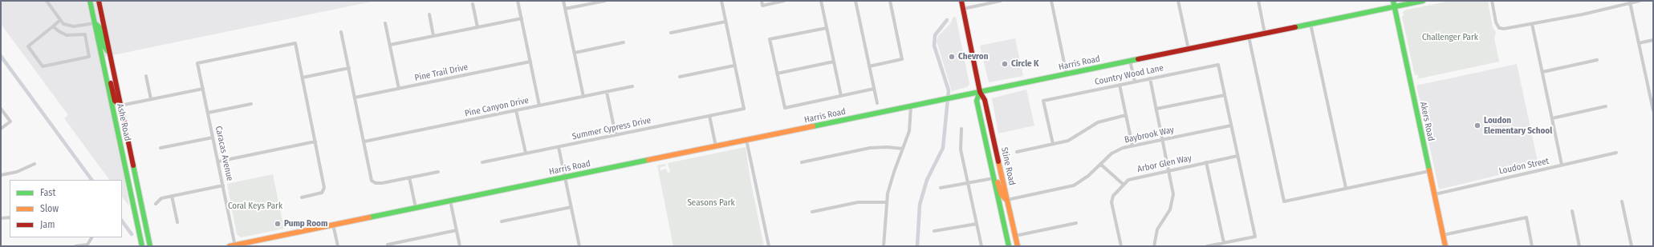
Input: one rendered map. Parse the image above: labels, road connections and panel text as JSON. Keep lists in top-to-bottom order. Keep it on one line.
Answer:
{"streets":{"street":["Harris Road","Pine Trail Drive","Country Wood Lane","Pine Canyon Drive","Akers Road","Ashe Road","Summer Cypress Drive","Baybrook Way","Caracas Avenue","Arbor Glen Way","Stine Road","Loudon Street"]},"crossings":[["Harris Road","Akers Road"],["Harris Road","Caracas Avenue"],["Harris Road","Stine Road"],["Akers Road","Loudon Street"],["Baybrook Way","Stine Road"]],"parks":["Challenger Park","Seasons Park","Coral Keys Park"],"places":["Chevron","Circle K","Loudon Elementary School","Pump Room"],"legend":["Fast","Slow","Jam"]}
